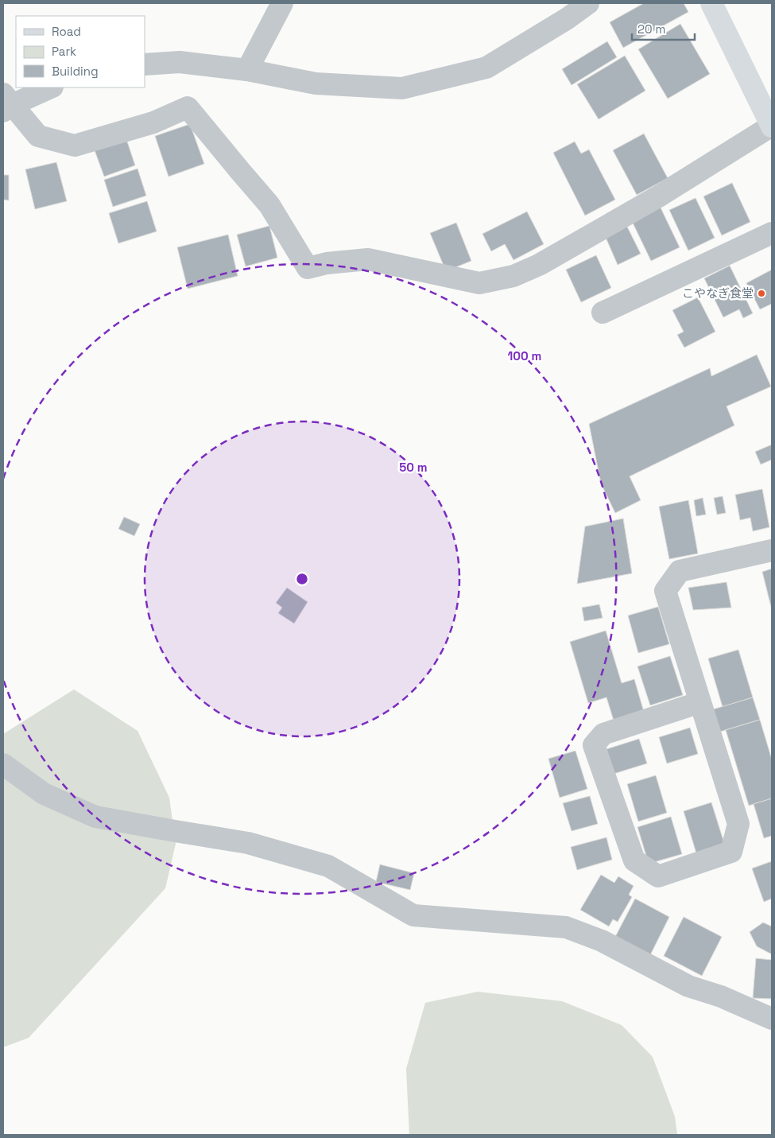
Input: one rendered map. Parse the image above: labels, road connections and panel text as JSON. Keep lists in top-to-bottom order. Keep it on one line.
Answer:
{"places":["こやなぎ食堂"],"legend":["Road","Park","Building"],"scale_bar":"20 m","rings":["100 m","50 m"]}
